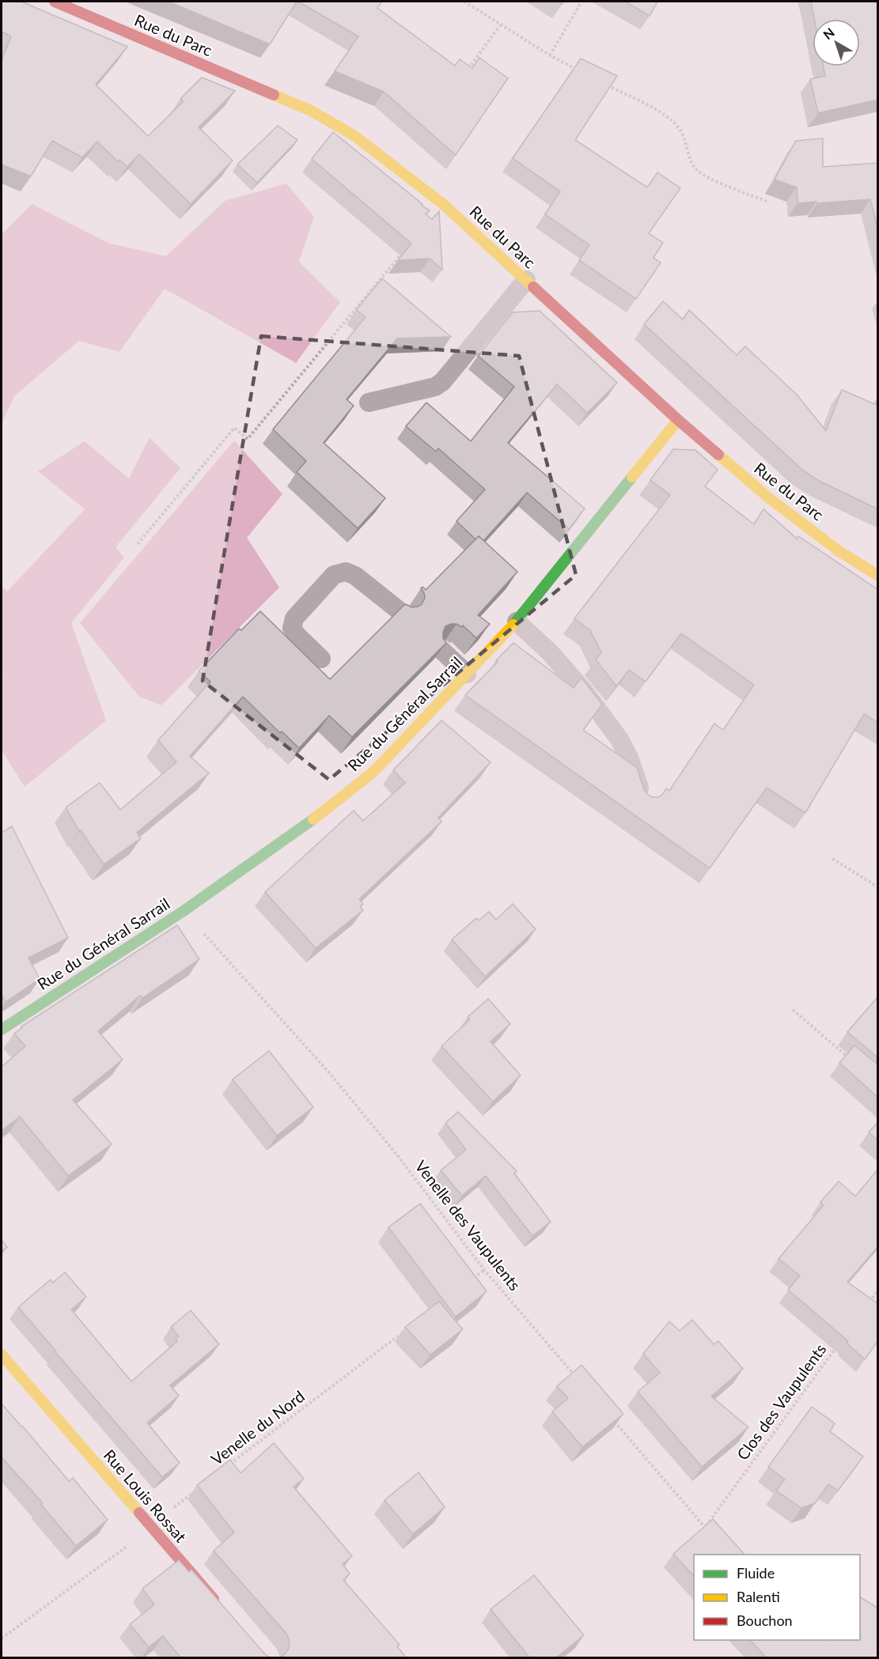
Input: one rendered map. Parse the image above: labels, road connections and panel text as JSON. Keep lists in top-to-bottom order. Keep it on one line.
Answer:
{"streets":{"street":["Rue du Parc","Rue du Général Sarrail","Rue Louis Rossat"],"path":["Venelle des Vaupulents","Clos des Vaupulents","Venelle du Nord"]},"crossings":[["Rue du Parc","Rue du Général Sarrail"],["Rue du Général Sarrail","Venelle des Vaupulents"]],"legend":["Fluide","Ralenti","Bouchon"],"north":"top left"}
